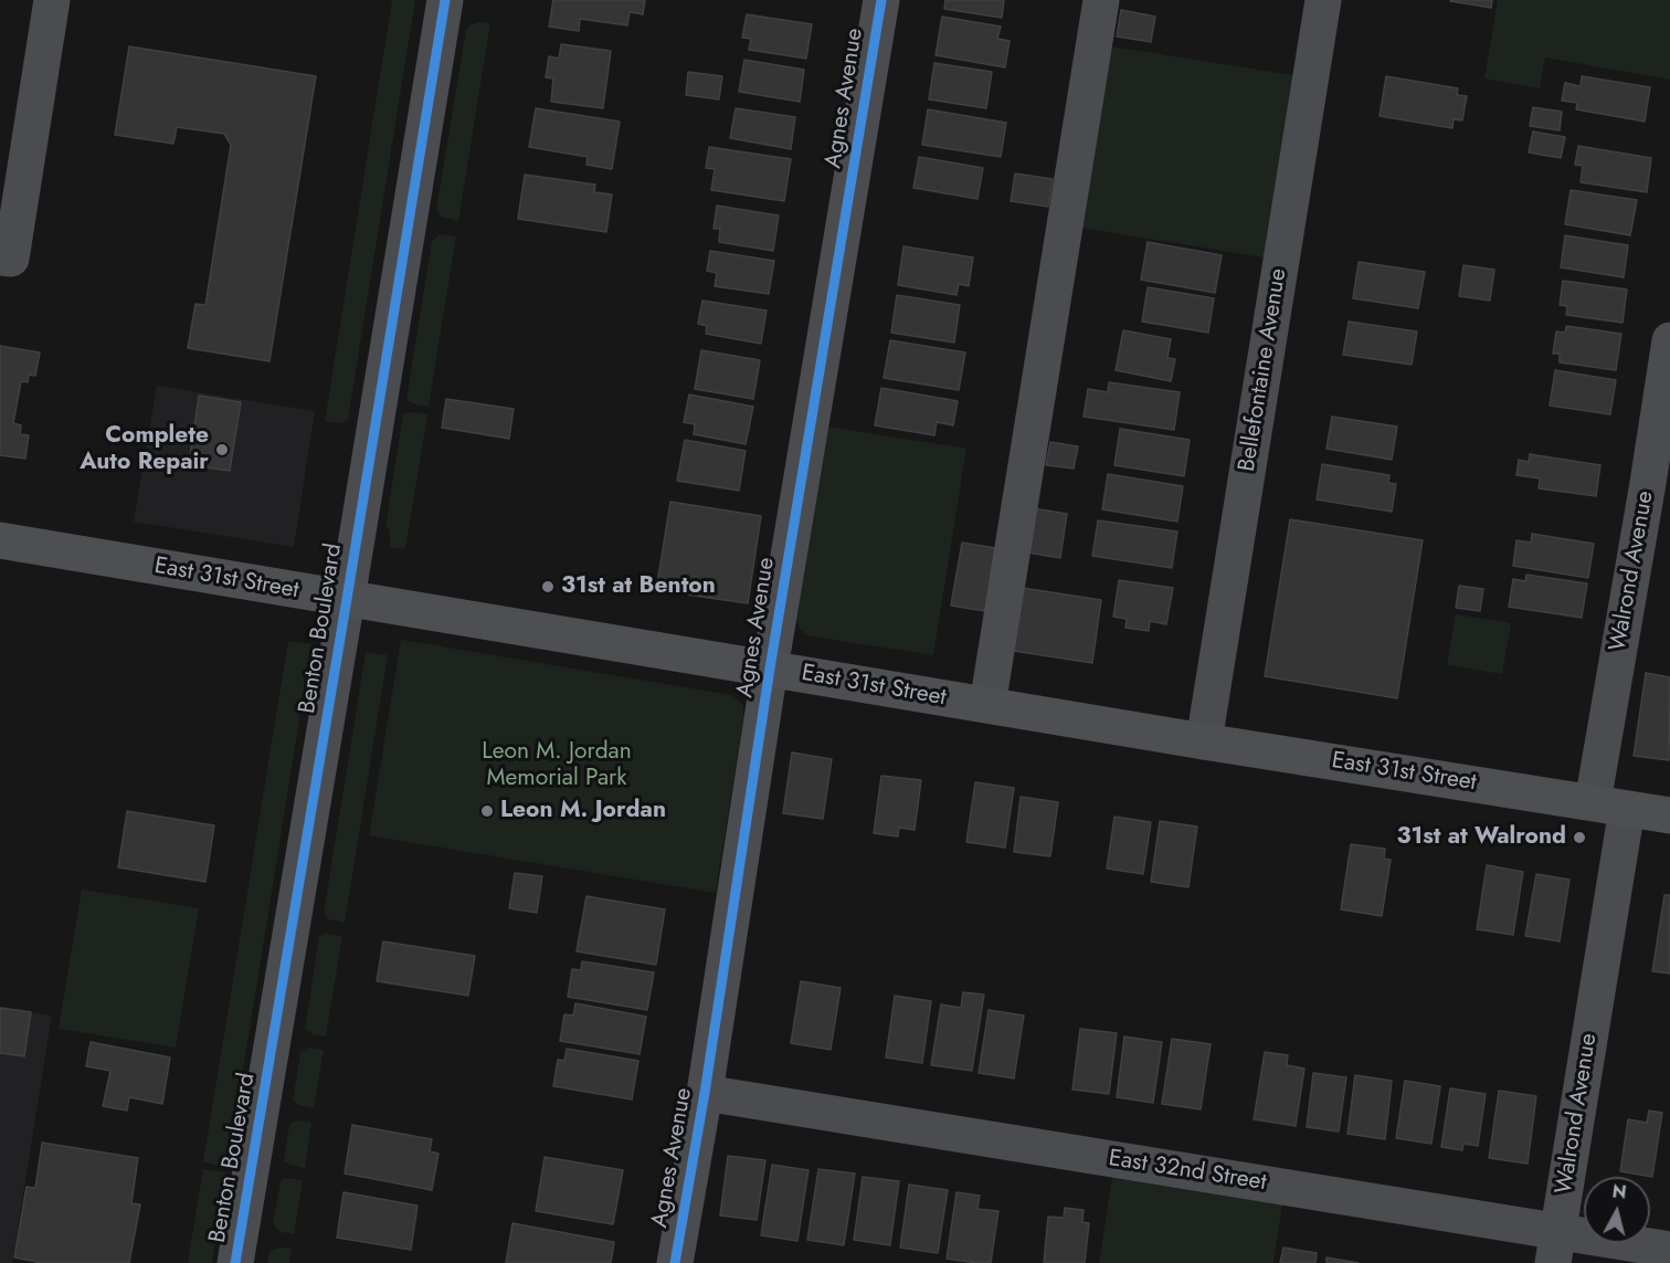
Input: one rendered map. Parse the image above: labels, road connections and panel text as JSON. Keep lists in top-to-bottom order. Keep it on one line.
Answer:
{"streets":{"main road":["East 31st Street"],"street":["Agnes Avenue","Bellefontaine Avenue","Walrond Avenue","Benton Boulevard","East 32nd Street"]},"crossings":[["Agnes Avenue","East 31st Street"],["Agnes Avenue","East 32nd Street"],["Bellefontaine Avenue","East 31st Street"],["Walrond Avenue","East 31st Street"],["Walrond Avenue","East 32nd Street"],["East 31st Street","Benton Boulevard"]],"parks":["Leon M. Jordan Memorial Park"],"places":["Complete Auto Repair","31st at Benton","Leon M. Jordan","31st at Walrond"],"north":"top"}
